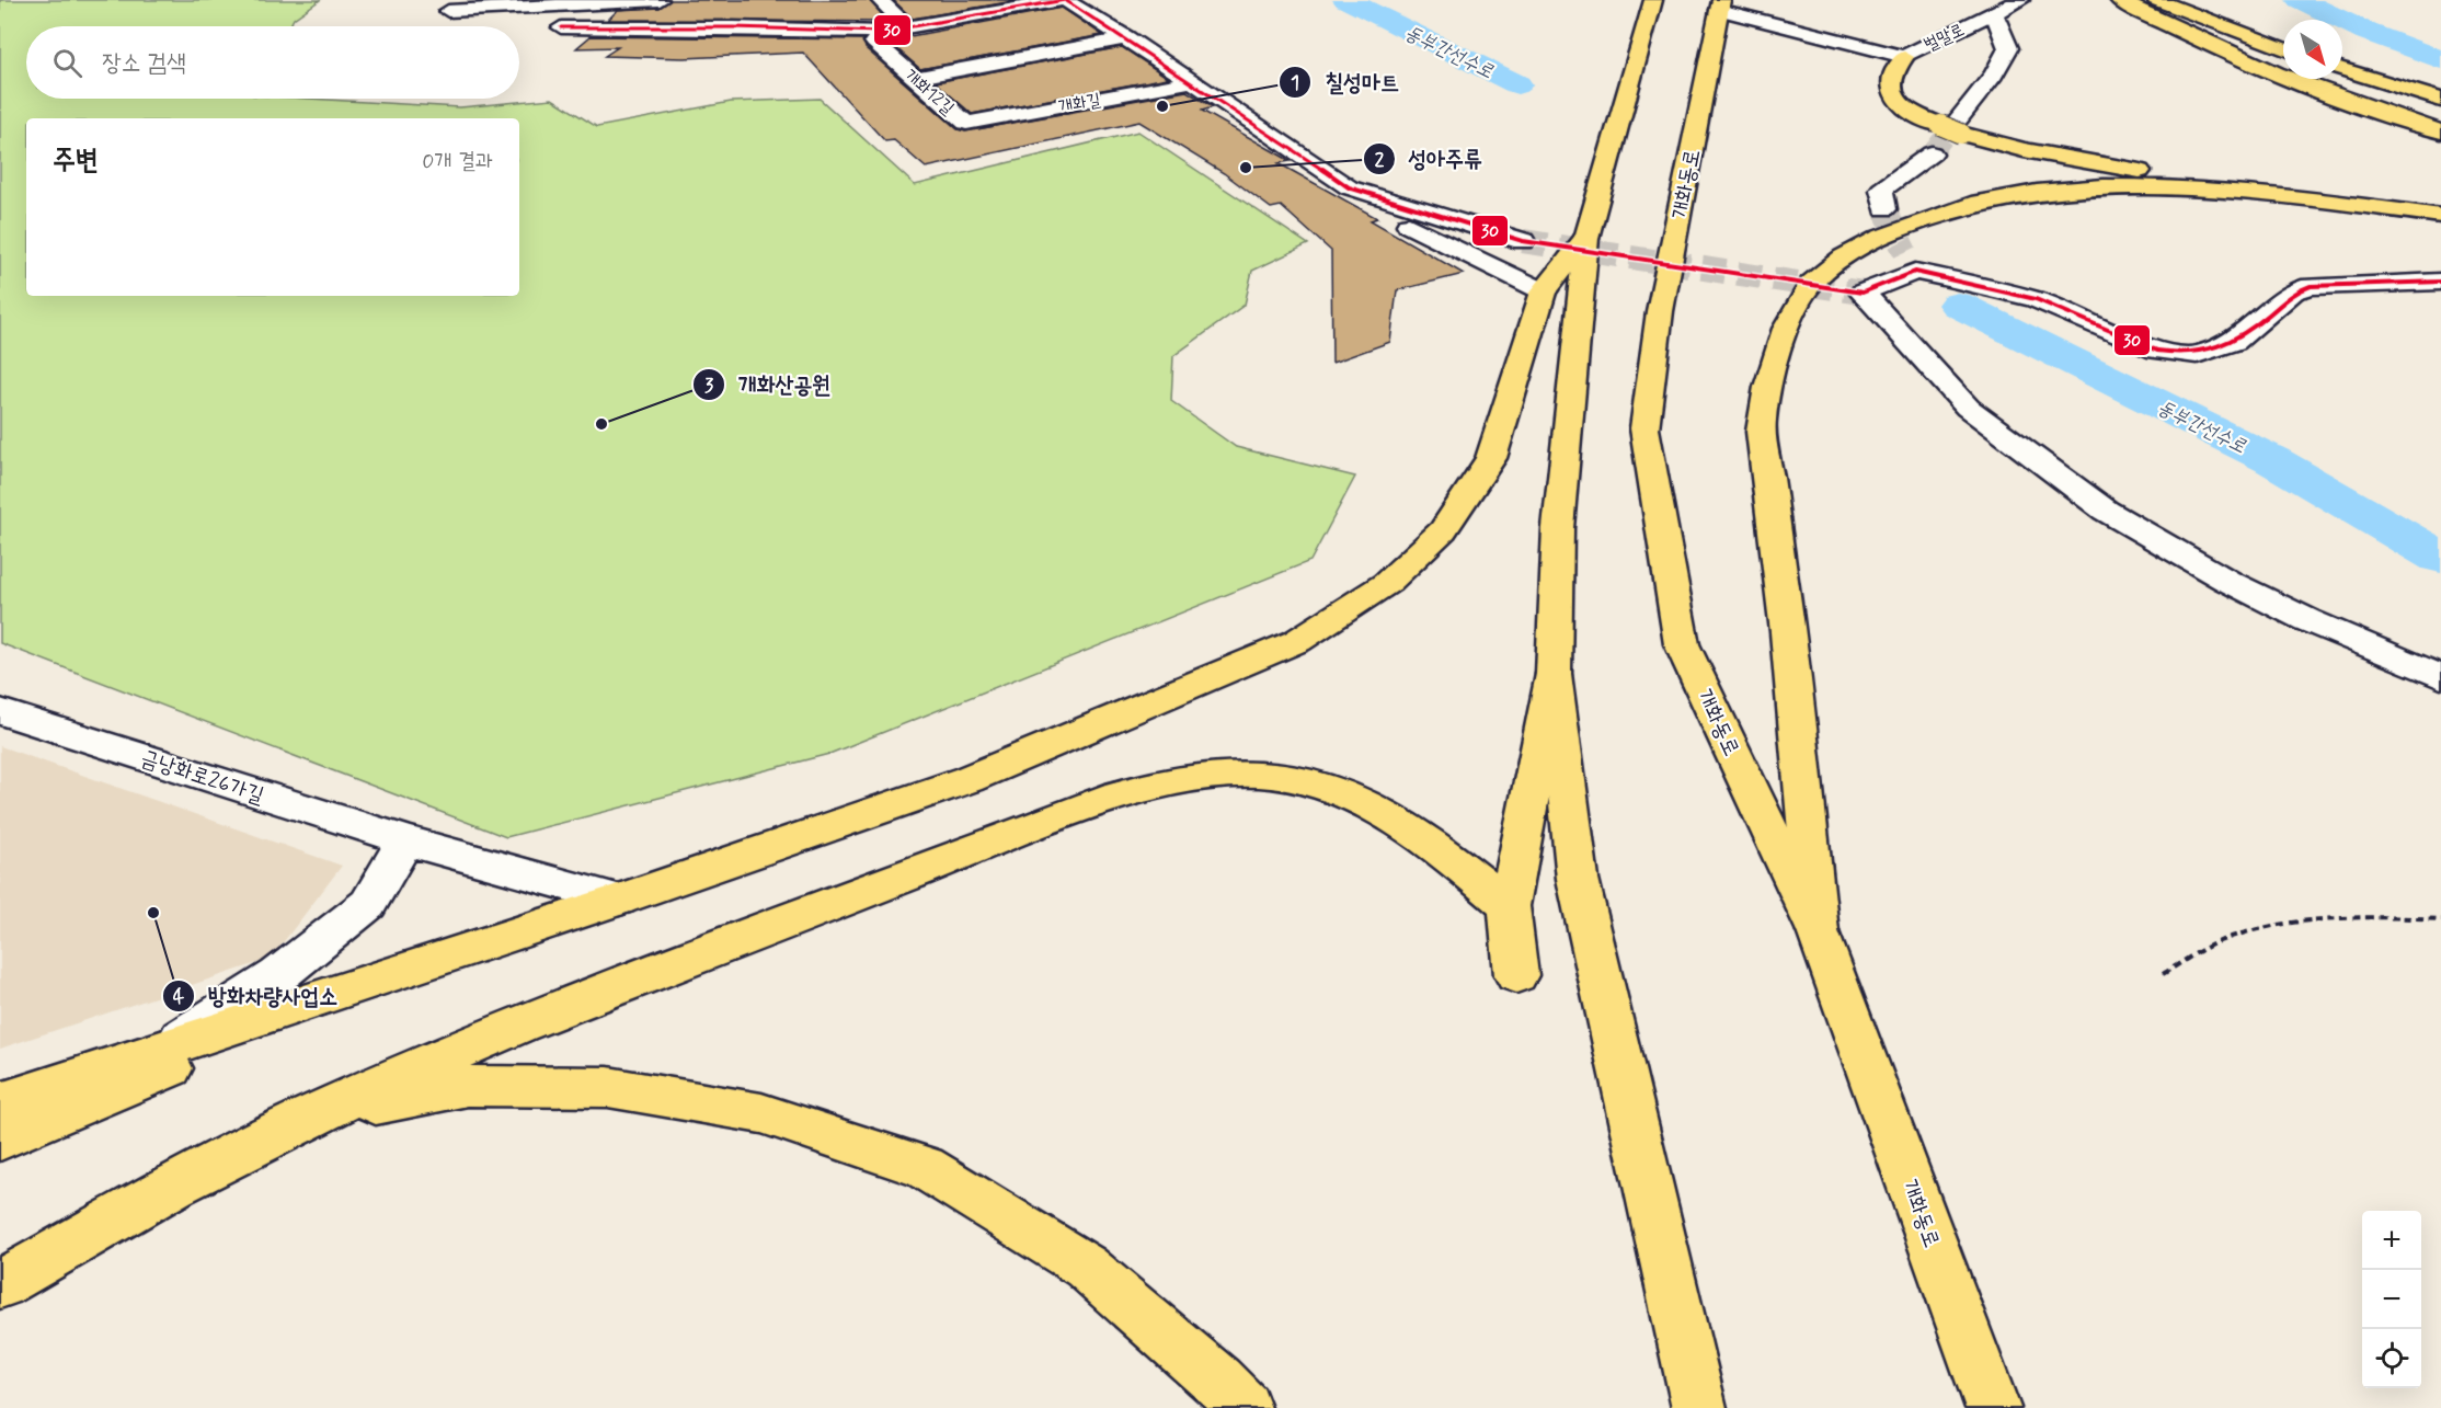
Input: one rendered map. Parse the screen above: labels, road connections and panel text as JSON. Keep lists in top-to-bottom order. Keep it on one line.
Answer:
{"streets":{"main road":["개화동로"],"street":["벌말로","개화12길","개화길","금낭화로26가길"]},"crossings":[["개화12길","개화길"]],"water":["동부간선수로"],"places":["칠성마트","성아주류","개화산공원","방화차량사업소"],"lines":["transit line 30"],"north":"bottom right","page":{"search":"장소 검색","heading":["주변","0개 결과"],"map_buttons":["+","−"]}}
